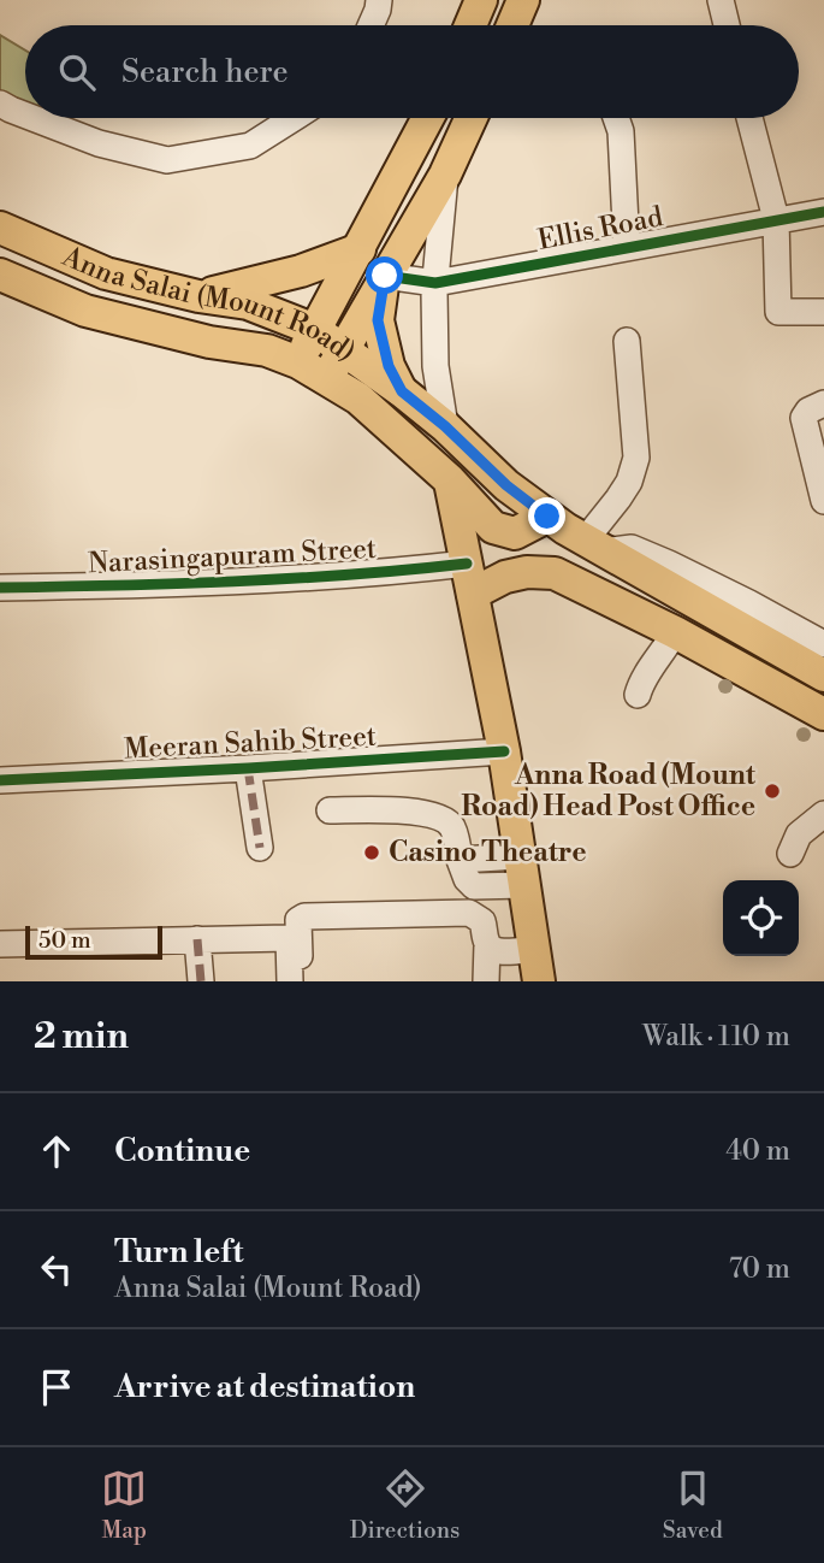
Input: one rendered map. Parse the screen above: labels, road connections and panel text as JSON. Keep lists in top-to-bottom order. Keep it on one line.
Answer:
{"streets":{"main road":["Anna Salai (Mount Road)"],"street":["Ellis Road","Narasingapuram Street","Meeran Sahib Street"]},"places":["Anna Road (Mount Road) Head Post Office","Casino Theatre"],"scale_bar":"50 m","page":{"search":"Search here","scale":"50 m","heading":["2 min","Walk · 110 m"],"list":[["Continue","40 m"],["Turn left","Anna Salai (Mount Road)","70 m"],"Arrive at destination"],"nav":["Map","Directions","Saved"]}}
